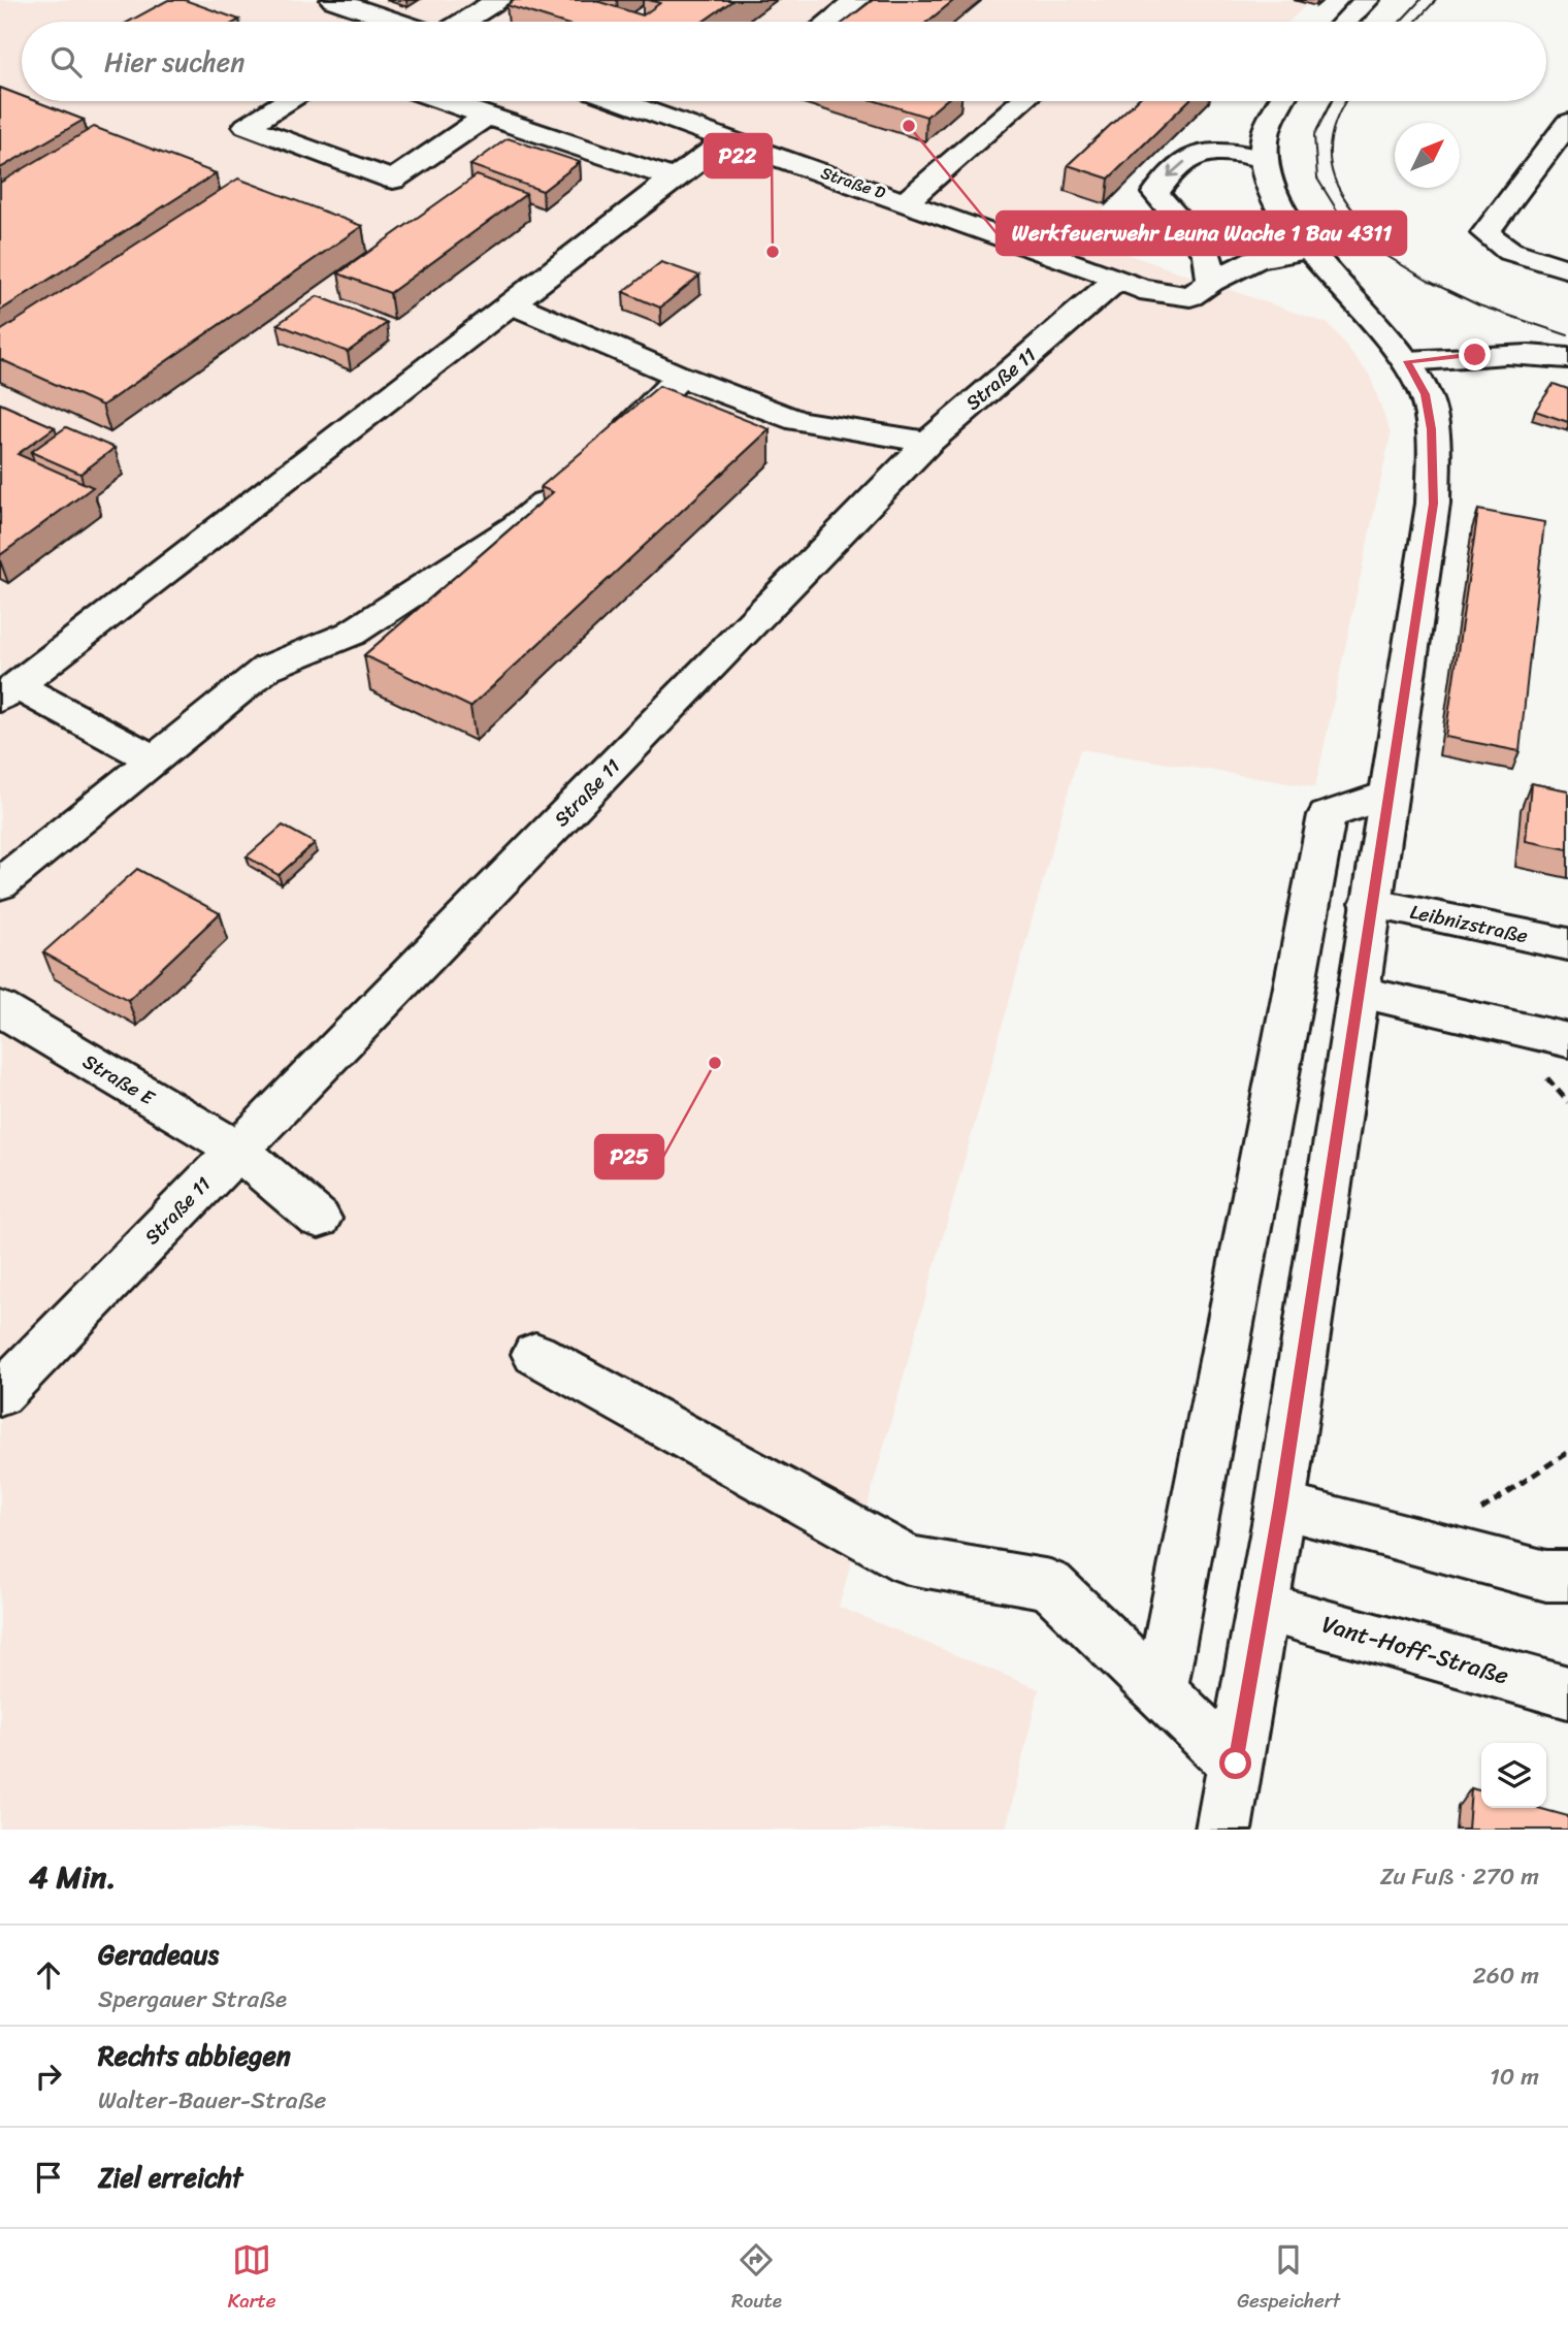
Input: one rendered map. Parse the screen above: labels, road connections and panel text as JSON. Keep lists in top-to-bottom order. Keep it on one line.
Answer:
{"streets":{"main road":["Straße D","Straße 11","Leibnizstraße","Straße E","Vant-Hoff-Straße"]},"crossings":[["Straße D","Straße 11"],["Straße 11","Straße E"]],"places":["Werkfeuerwehr Leuna Wache 1 Bau 4311","P22","P25"],"north":"top right","page":{"search":"Hier suchen","heading":["4 Min.","Zu Fuß · 270 m"],"list":[["Geradeaus","Spergauer Straße","260 m"],["Rechts abbiegen","Walter-Bauer-Straße","10 m"],"Ziel erreicht"],"nav":["Karte","Route","Gespeichert"]}}
